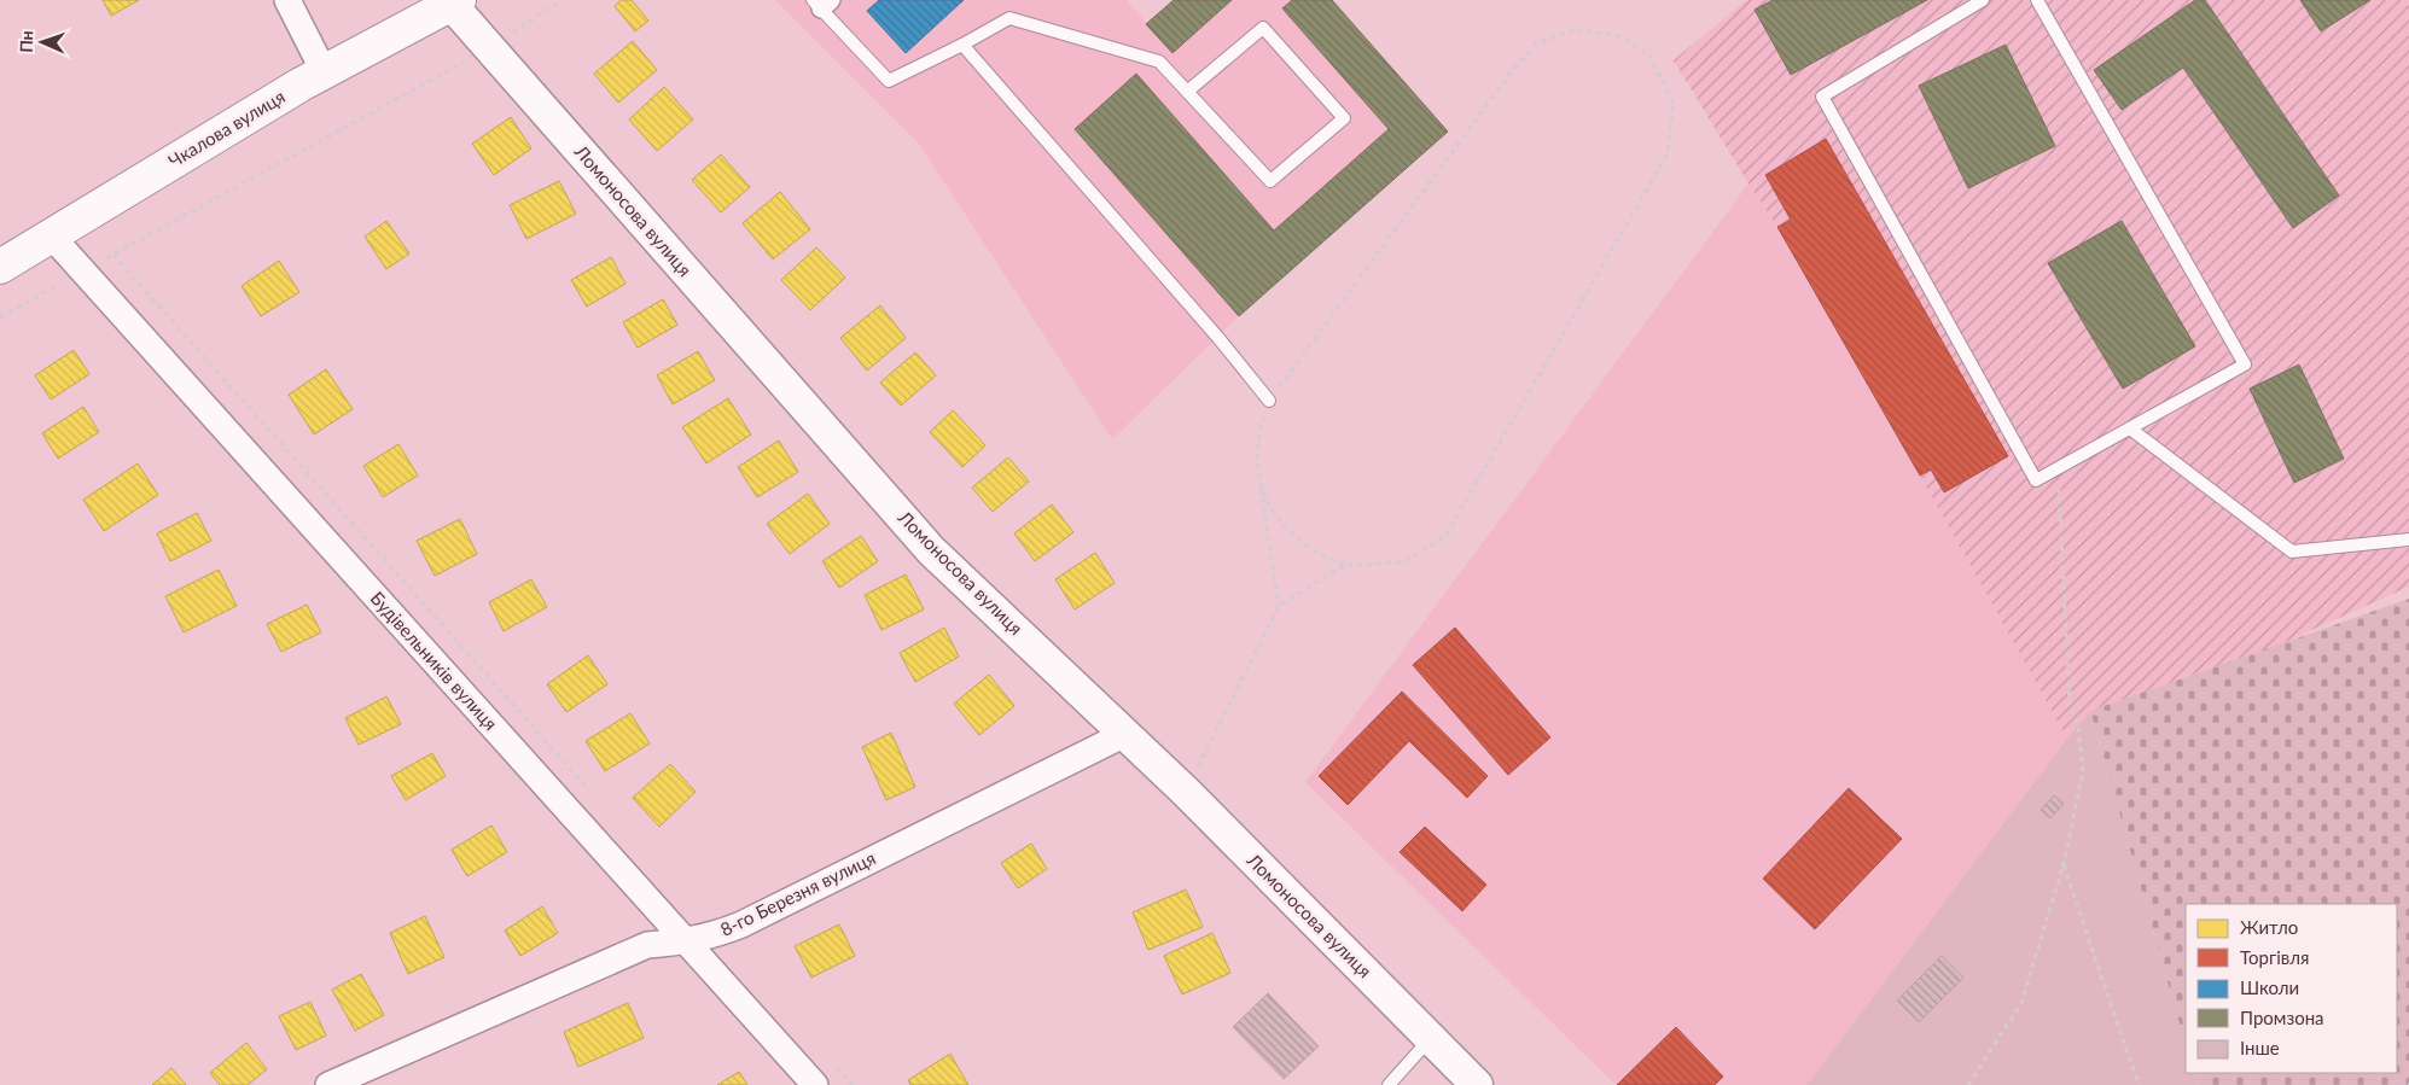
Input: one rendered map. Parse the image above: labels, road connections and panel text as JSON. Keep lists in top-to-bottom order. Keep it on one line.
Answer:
{"streets":{"main road":["Чкалова вулиця"],"street":["Ломоносова вулиця","Будівельників вулиця","8-го Березня вулиця"]},"crossings":[["Чкалова вулиця","Ломоносова вулиця"],["Чкалова вулиця","Будівельників вулиця"],["Ломоносова вулиця","8-го Березня вулиця"],["Будівельників вулиця","8-го Березня вулиця"]],"legend":["Житло","Торгівля","Школи","Промзона","Інше"],"north":"left"}
